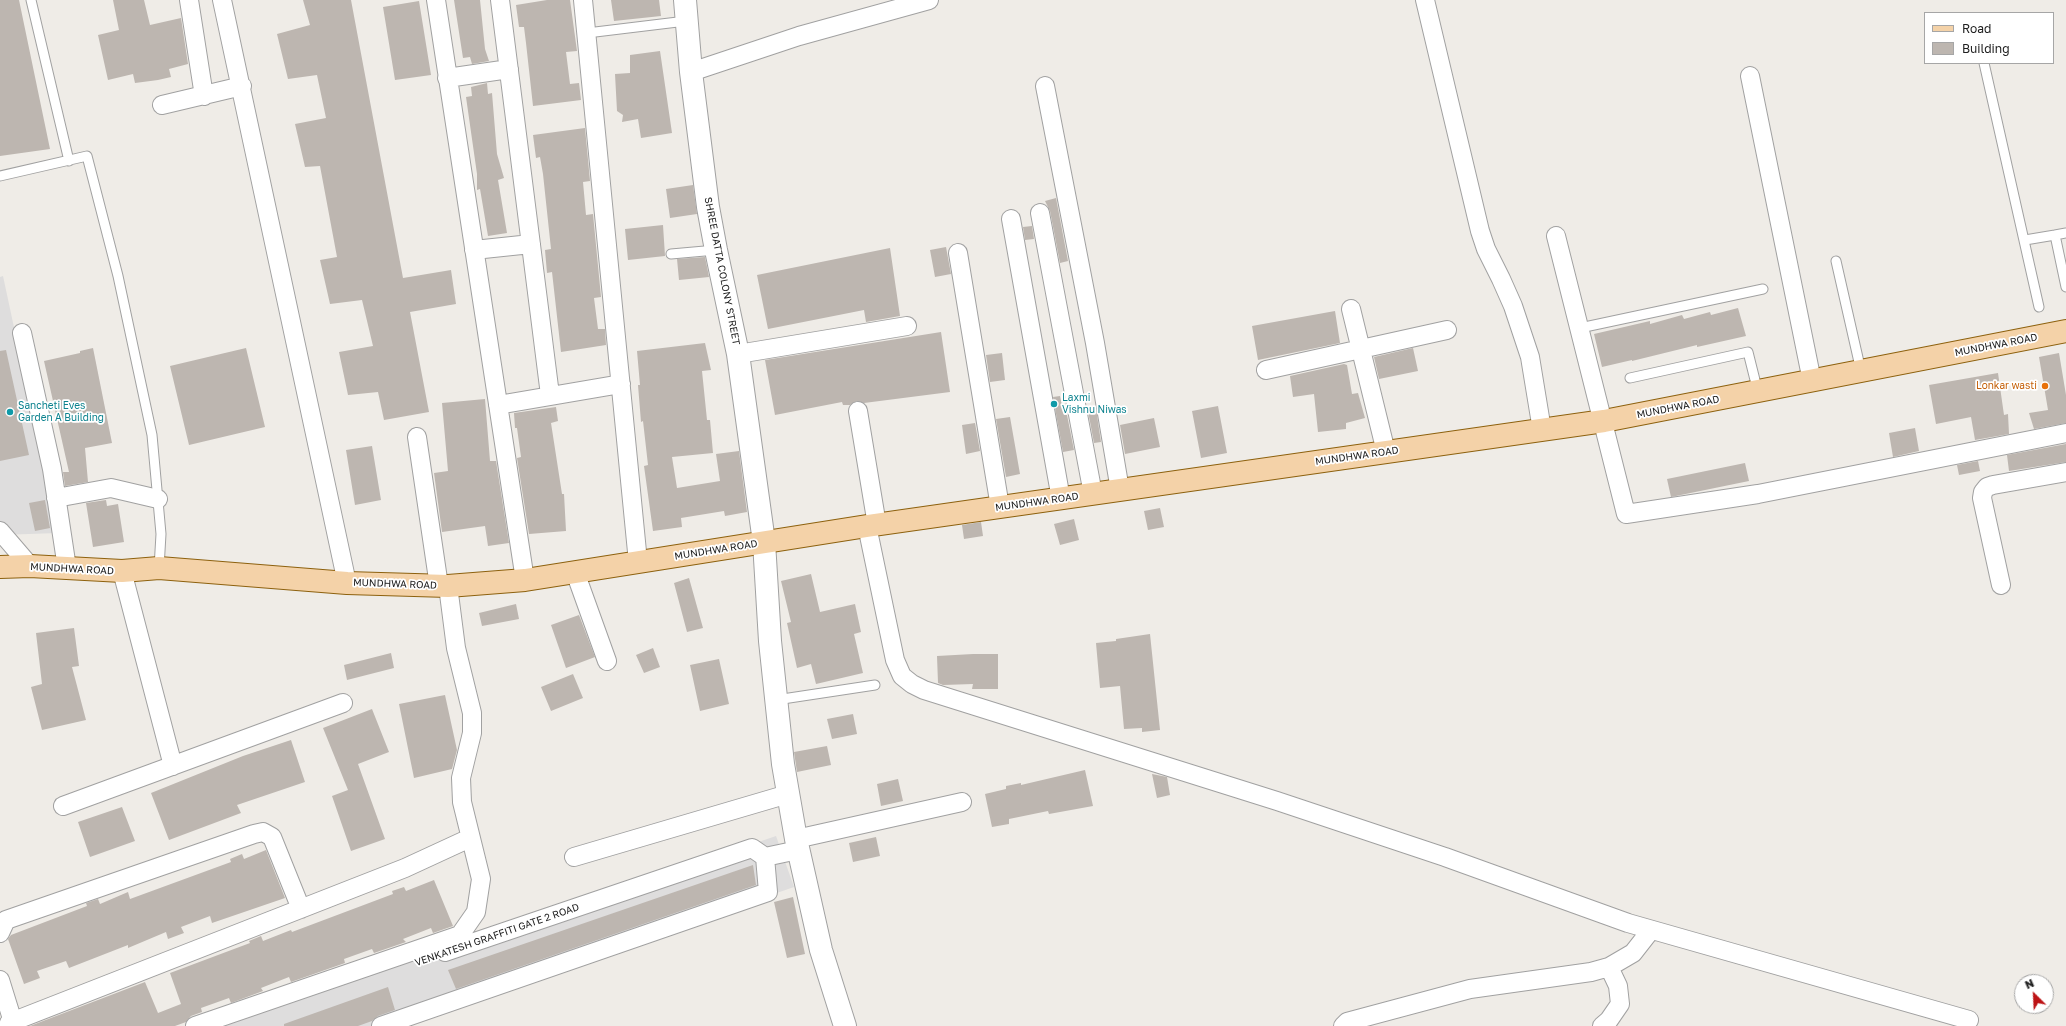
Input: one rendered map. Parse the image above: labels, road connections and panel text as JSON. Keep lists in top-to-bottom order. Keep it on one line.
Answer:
{"streets":{"main road":["MUNDHWA ROAD"],"street":["SHREE DATTA COLONY STREET","VENKATESH GRAFFITI GATE 2 ROAD"]},"crossings":[["SHREE DATTA COLONY STREET","MUNDHWA ROAD"]],"places":["Lonkar wasti","Laxmi Vishnu Niwas","Sancheti Eves Garden A Building"],"legend":["Road","Building"],"north":"top left"}
